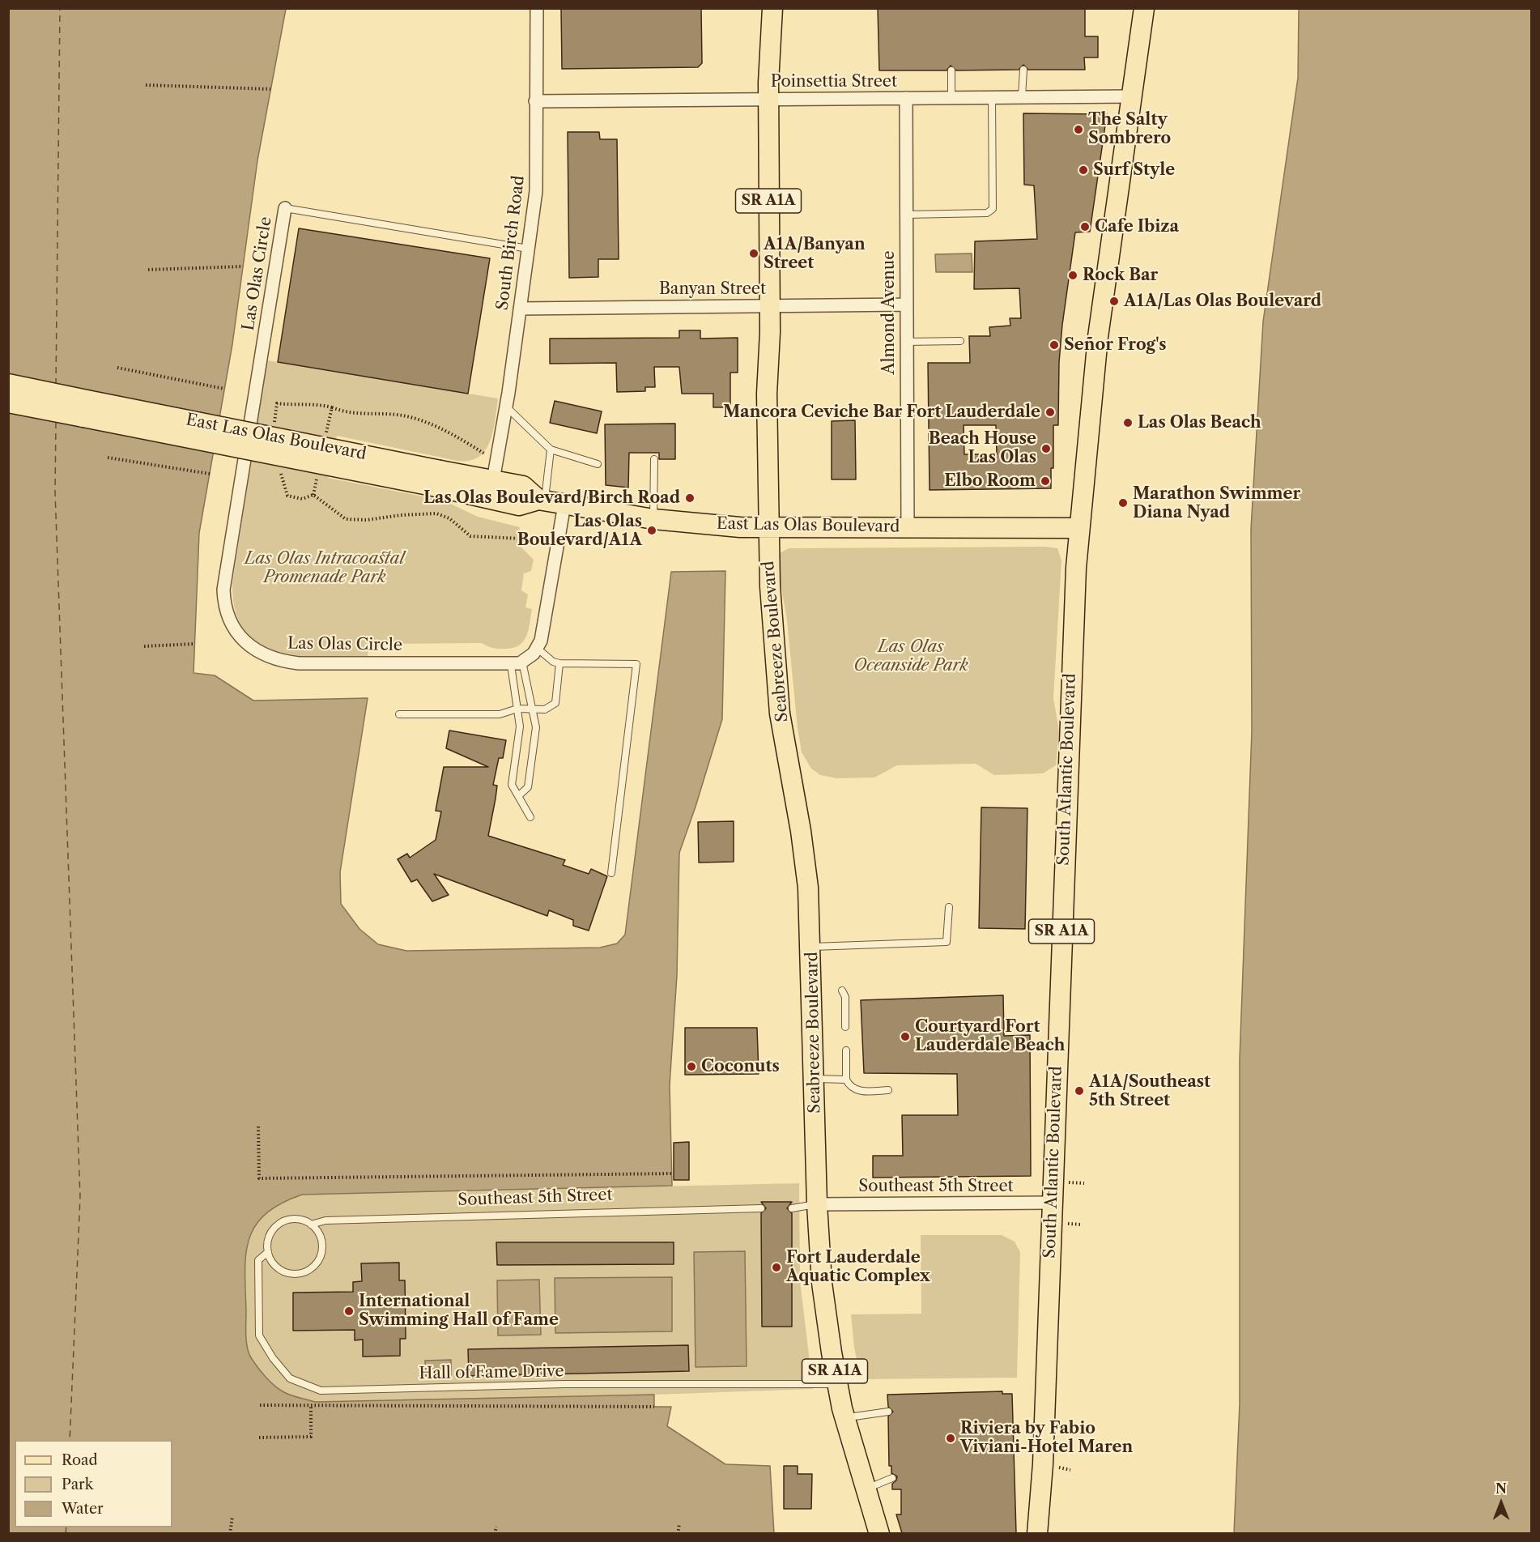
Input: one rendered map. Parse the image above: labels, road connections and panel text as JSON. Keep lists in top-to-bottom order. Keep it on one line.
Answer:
{"streets":{"main road":["SR A1A","East Las Olas Boulevard","Seabreeze Boulevard","South Atlantic Boulevard"],"street":["Poinsettia Street","South Birch Road","Las Olas Circle","Banyan Street","Almond Avenue","Southeast 5th Street"],"lane":["Hall of Fame Drive"]},"crossings":[["Poinsettia Street","SR A1A"],["Poinsettia Street","South Birch Road"],["Poinsettia Street","Almond Avenue"],["Poinsettia Street","South Atlantic Boulevard"],["SR A1A","Banyan Street"],["SR A1A","East Las Olas Boulevard"],["SR A1A","Seabreeze Boulevard"],["South Birch Road","Banyan Street"],["South Birch Road","East Las Olas Boulevard"],["Banyan Street","Almond Avenue"],["Almond Avenue","East Las Olas Boulevard"],["East Las Olas Boulevard","Seabreeze Boulevard"],["East Las Olas Boulevard","South Atlantic Boulevard"],["Seabreeze Boulevard","Southeast 5th Street"],["Seabreeze Boulevard","Hall of Fame Drive"],["South Atlantic Boulevard","Southeast 5th Street"],["Southeast 5th Street","Hall of Fame Drive"]],"parks":["Las Olas Intracoastal Promenade Park","Las Olas Oceanside Park"],"places":["The Salty Sombrero","Surf Style","Cafe Ibiza","A1A/Banyan Street","Rock Bar","A1A/Las Olas Boulevard","Señor Frog's","Mancora Ceviche Bar Fort Lauderdale","Las Olas Beach","Beach House Las Olas","Elbo Room","Las Olas Boulevard/Birch Road","Marathon Swimmer Diana Nyad","Las Olas Boulevard/A1A","Courtyard Fort Lauderdale Beach","Coconuts","A1A/Southeast 5th Street","Fort Lauderdale Aquatic Complex","International Swimming Hall of Fame","Riviera by Fabio Viviani-Hotel Maren"],"legend":["Road","Park","Water"],"north":"top"}
